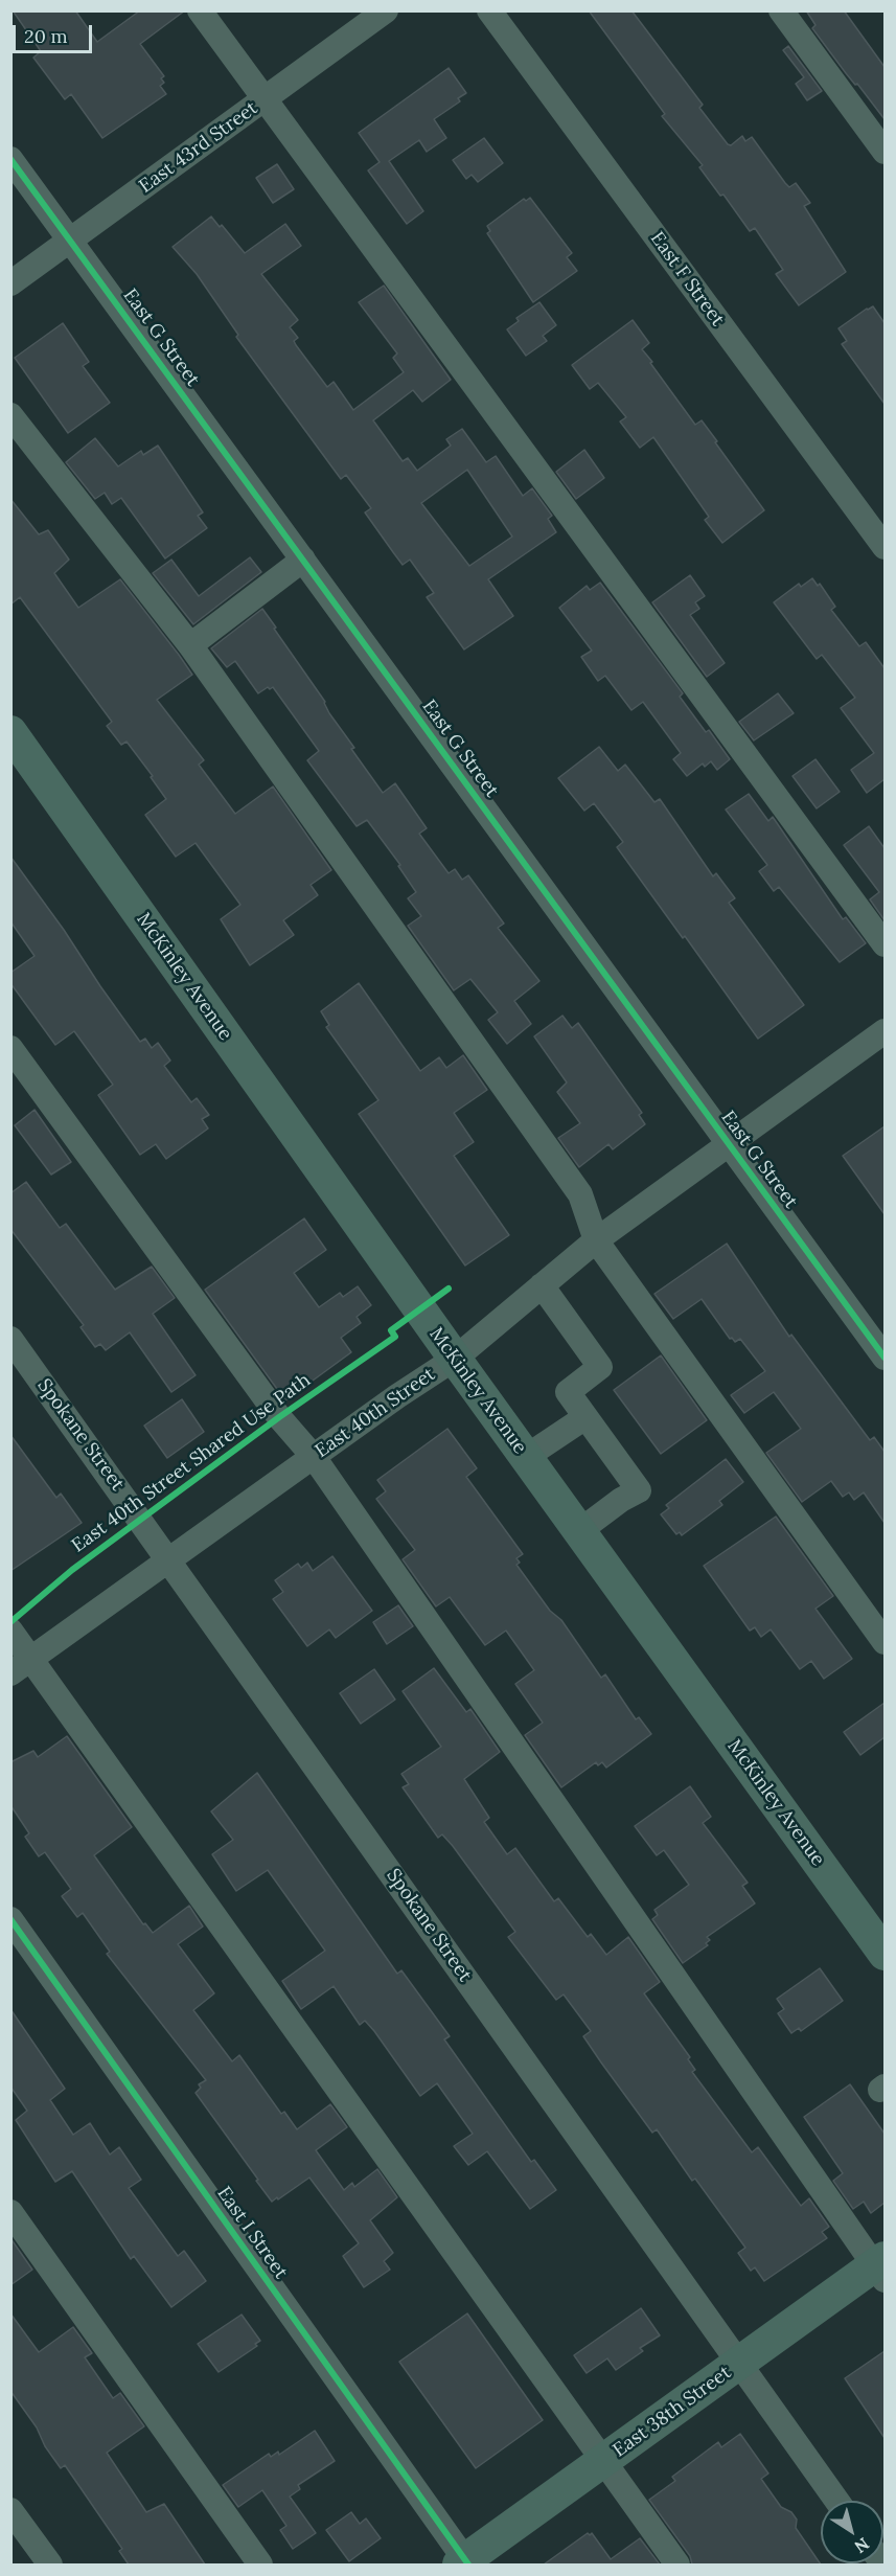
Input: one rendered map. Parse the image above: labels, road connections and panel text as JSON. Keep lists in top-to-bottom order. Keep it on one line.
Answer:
{"streets":{"main road":["McKinley Avenue","East 38th Street"],"street":["East 43rd Street","East F Street","East G Street","East 40th Street","Spokane Street","East I Street"],"cycle path":["East 40th Street Shared Use Path"]},"crossings":[["East 43rd Street","East G Street"],["East G Street","East 40th Street"],["McKinley Avenue","East 40th Street"],["East 40th Street","Spokane Street"],["Spokane Street","East 38th Street"],["East I Street","East 38th Street"]],"scale_bar":"20 m","north":"bottom right"}
